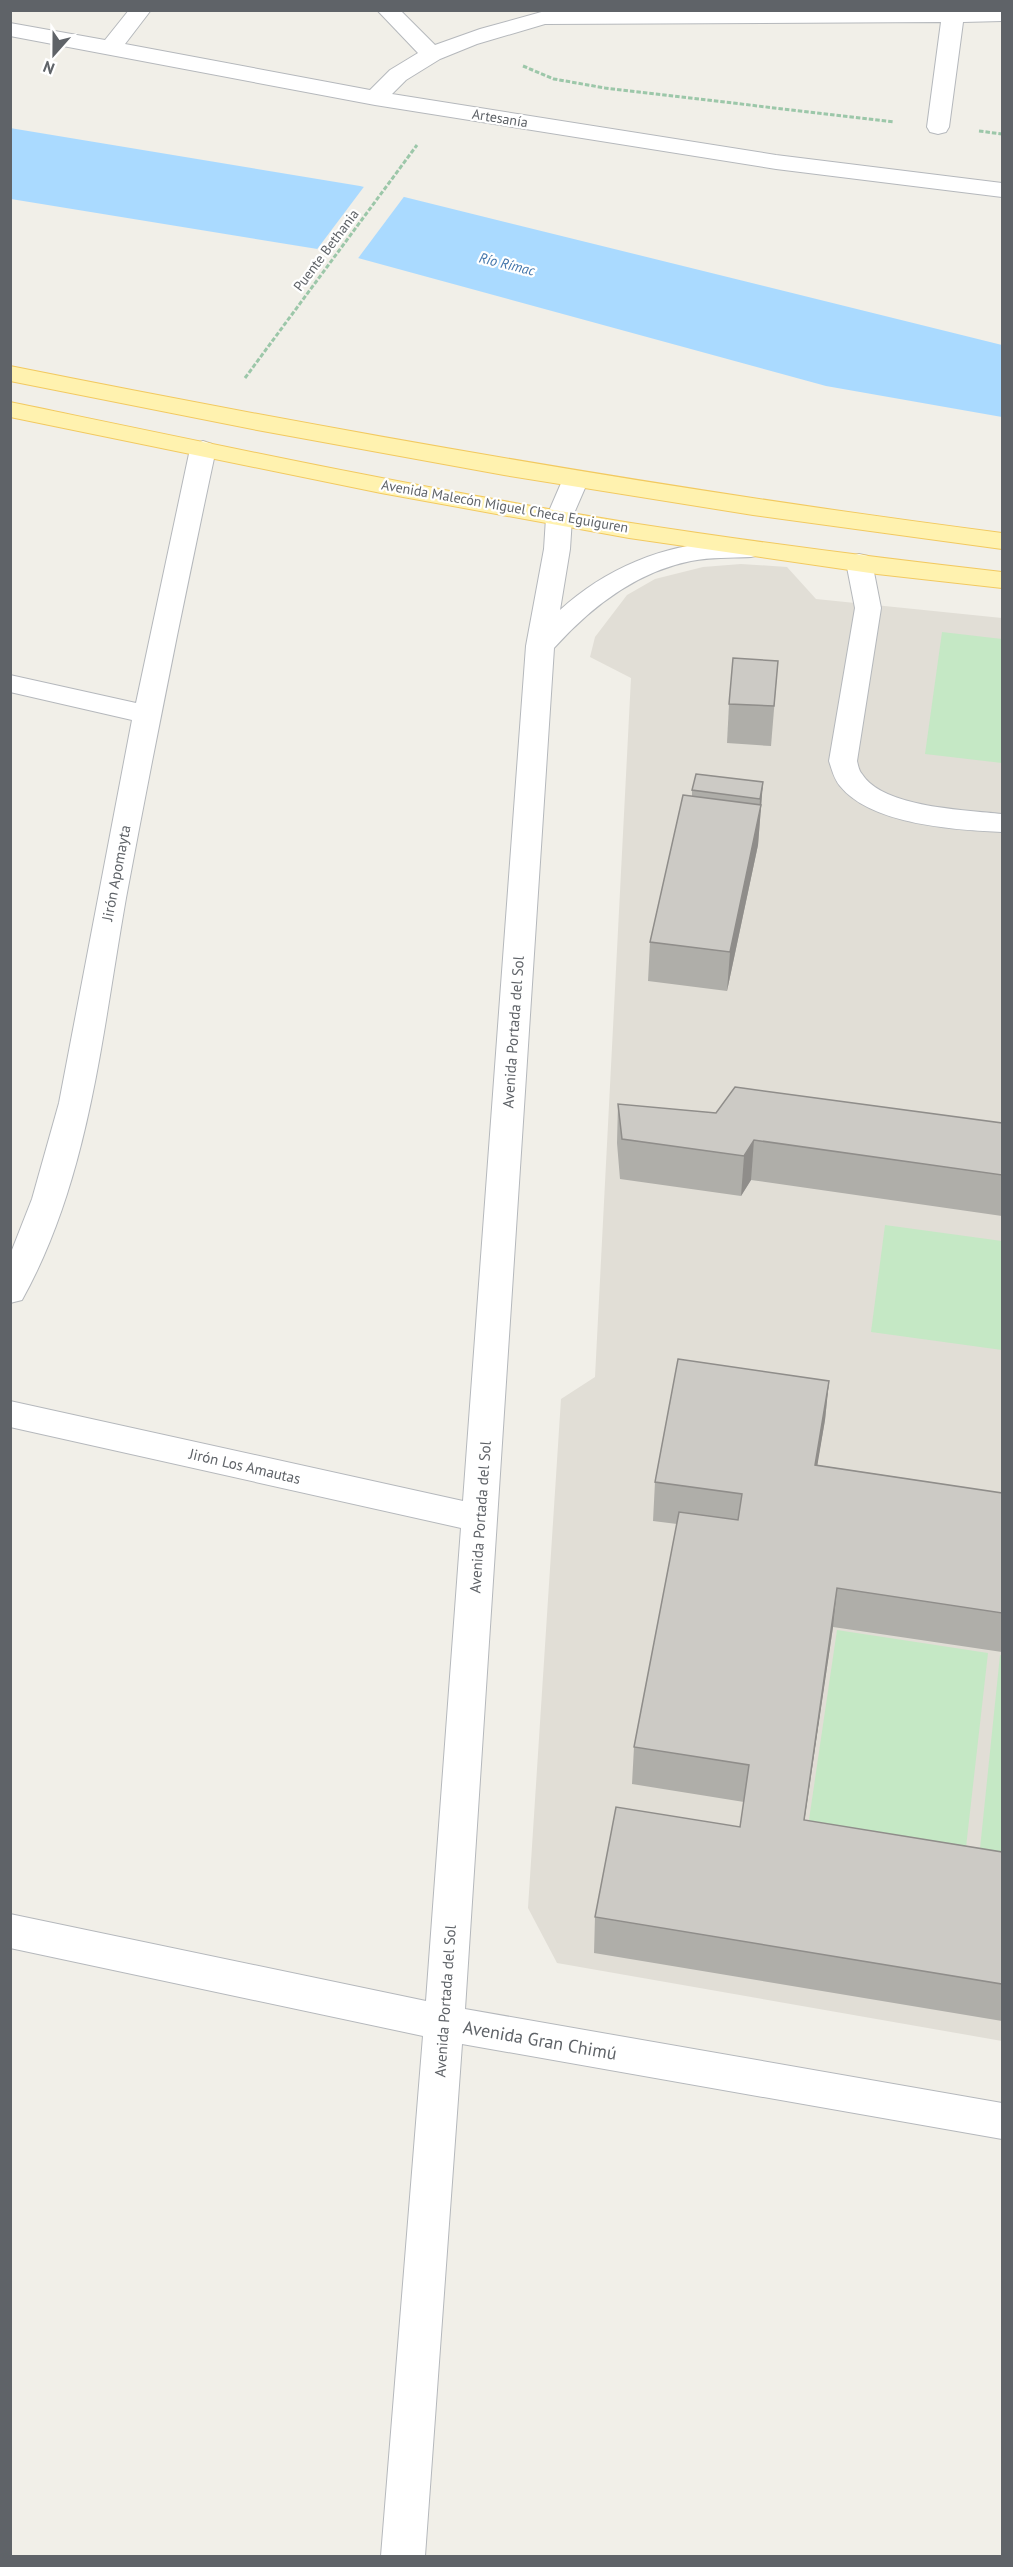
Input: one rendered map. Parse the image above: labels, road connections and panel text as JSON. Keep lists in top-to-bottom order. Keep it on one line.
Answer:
{"streets":{"main road":["Avenida Malecón Miguel Checa Eguiguren"],"street":["Artesanía","Jirón Apomayta","Avenida Portada del Sol","Jirón Los Amautas","Avenida Gran Chimú"],"path":["Puente Bethania"]},"crossings":[["Avenida Malecón Miguel Checa Eguiguren","Jirón Apomayta"],["Avenida Malecón Miguel Checa Eguiguren","Avenida Portada del Sol"],["Avenida Portada del Sol","Jirón Los Amautas"],["Avenida Portada del Sol","Avenida Gran Chimú"]],"water":["Río Rímac"],"north":"bottom"}
